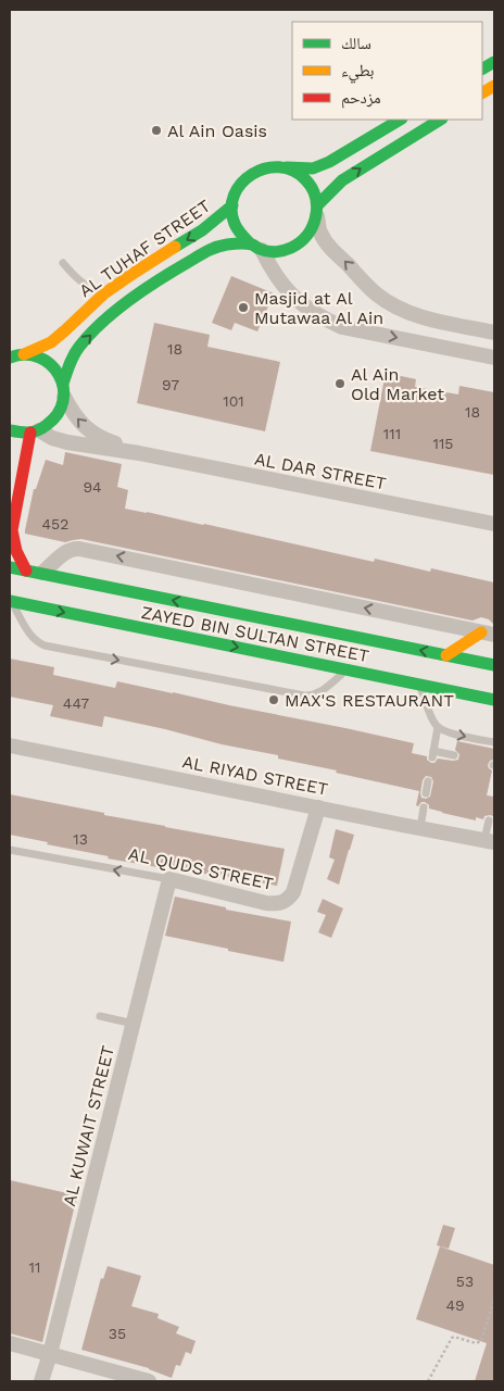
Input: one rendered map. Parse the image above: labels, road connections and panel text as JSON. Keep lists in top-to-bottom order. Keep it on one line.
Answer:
{"streets":{"main road":["AL TUHAF STREET","ZAYED BIN SULTAN STREET"],"street":["AL DAR STREET","AL RIYAD STREET","AL QUDS STREET","AL KUWAIT STREET"]},"crossings":[["AL TUHAF STREET","AL DAR STREET"],["AL RIYAD STREET","AL QUDS STREET"],["AL QUDS STREET","AL KUWAIT STREET"]],"one_way":["AL QUDS STREET"],"places":["Al Ain Oasis","Masjid at Al Mutawaa Al Ain","Al Ain Old Market","MAX'S RESTAURANT"],"house_numbers":["18","97","101","18","111","115","94","452","447","13","11","53","49","35"],"legend":["سالك","بطيء","مزدحم"]}
